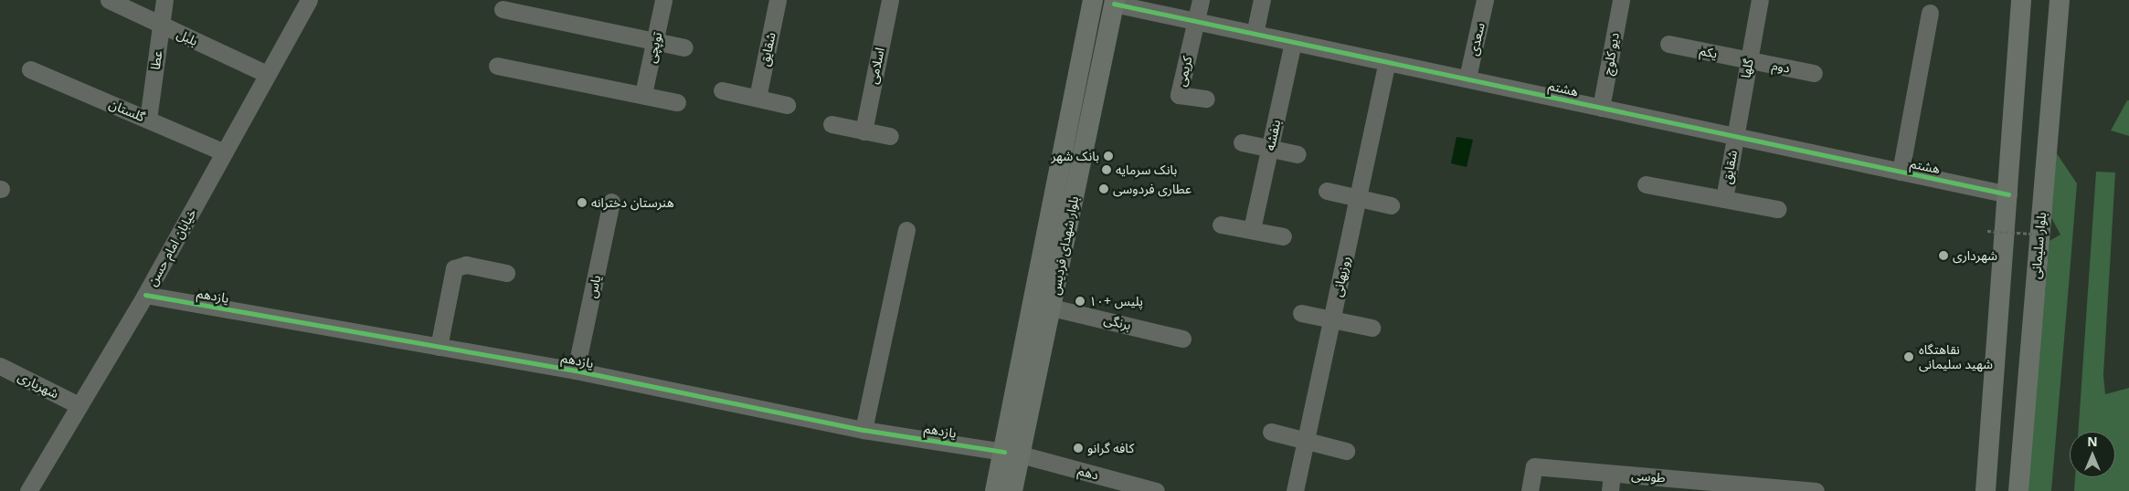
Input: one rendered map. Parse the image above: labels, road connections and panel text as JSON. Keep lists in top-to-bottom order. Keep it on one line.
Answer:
{"streets":{"main road":["بلوار شهدای فردیس","بلوار سلیمانی"],"street":["بلبل","سعدی","توپچی","شقایق","یکم","دیو کلوچ","عطا","اسلامی","دوم","گلها","کریمی","هشتم","گلستان","بنفشه","خیابان امام حسن","روزبهانی","یاس","یازدهم","برنگی","شهریاری","دهم","طوسی"]},"crossings":[["بلبل","عطا"],["بلبل","خیابان امام حسن"],["سعدی","هشتم"],["شقایق","گلها"],["شقایق","هشتم"],["یکم","دوم"],["یکم","گلها"],["دیو کلوچ","هشتم"],["عطا","گلستان"],["دوم","گلها"],["گلها","هشتم"],["کریمی","هشتم"],["هشتم","بنفشه"],["هشتم","بلوار شهدای فردیس"],["هشتم","روزبهانی"],["گلستان","خیابان امام حسن"],["بلوار شهدای فردیس","یازدهم"],["بلوار شهدای فردیس","برنگی"],["بلوار شهدای فردیس","دهم"],["خیابان امام حسن","یازدهم"],["خیابان امام حسن","شهریاری"],["یاس","یازدهم"],["یازدهم","دهم"]],"places":["بانک شهر","بانک سرمایه","عطاری فردوسی","هنرستان دخترانه","شهرداری","پلیس +۱۰","نقاهتگاه شهید سلیمانی","کافه گرانو"],"north":"top"}
